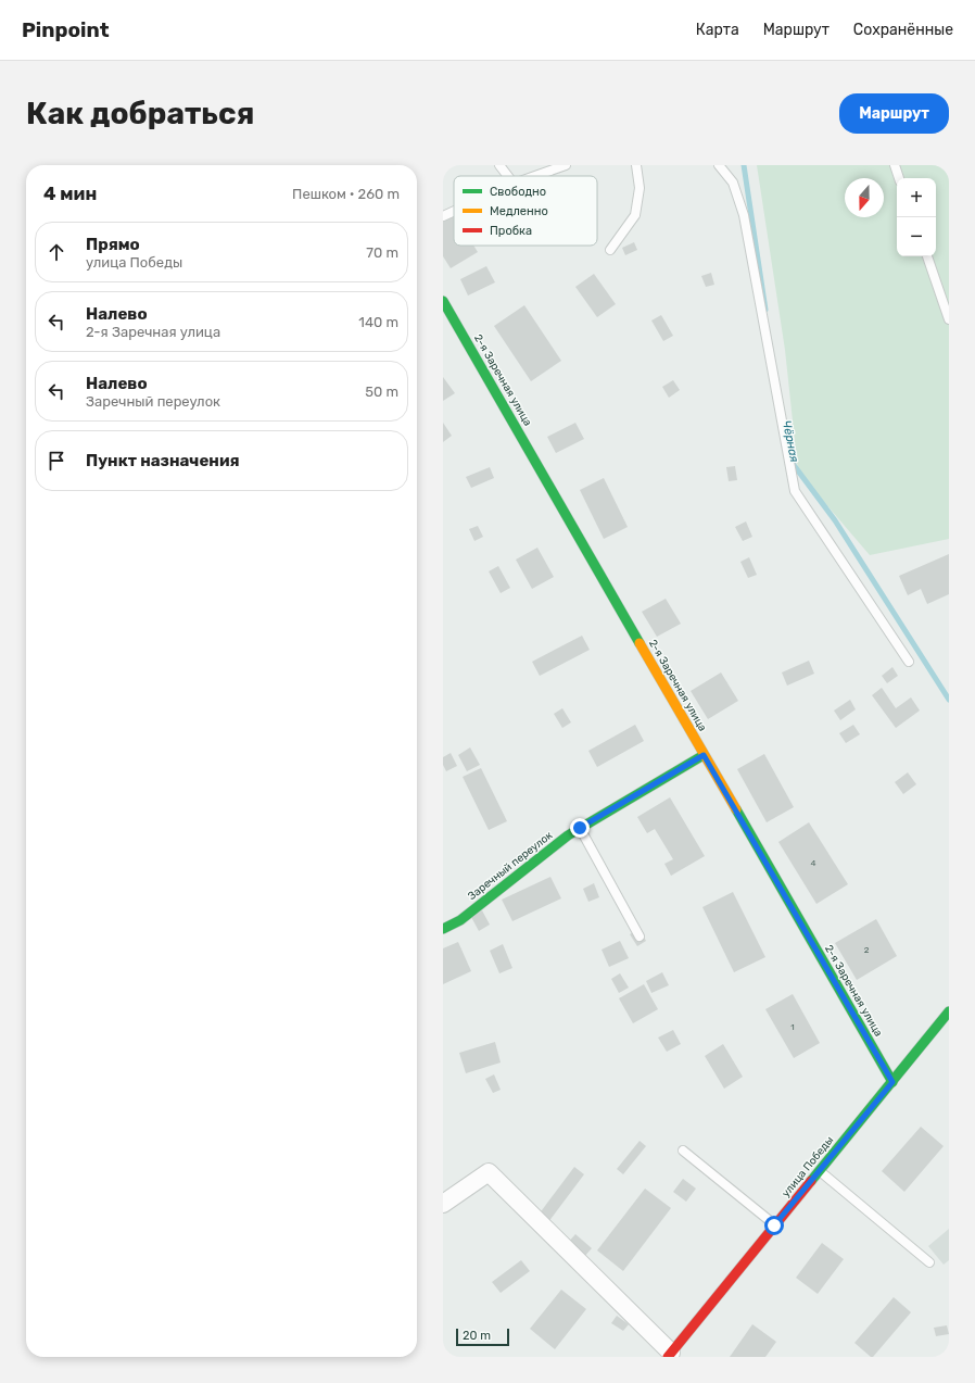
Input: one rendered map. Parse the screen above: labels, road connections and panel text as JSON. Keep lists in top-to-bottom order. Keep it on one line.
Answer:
{"streets":{"street":["2-я Заречная улица","Заречный переулок","улица Победы"]},"crossings":[["2-я Заречная улица","Заречный переулок"],["2-я Заречная улица","улица Победы"]],"water":["Чёрная"],"house_numbers":["4","2","1"],"legend":["Свободно","Медленно","Пробка"],"scale_bar":"20 m","north":"bottom","page":{"header":"Pinpoint","nav":["Карта","Маршрут","Сохранённые"],"buttons":"Маршрут","title":"Как добраться","heading":["4 мин","Пешком · 260 m"],"map_buttons":["+","−"],"list":[["Прямо","улица Победы","70 m"],["Налево","2-я Заречная улица","140 m"],["Налево","Заречный переулок","50 m"],"Пункт назначения"],"scale":"20 m"}}
